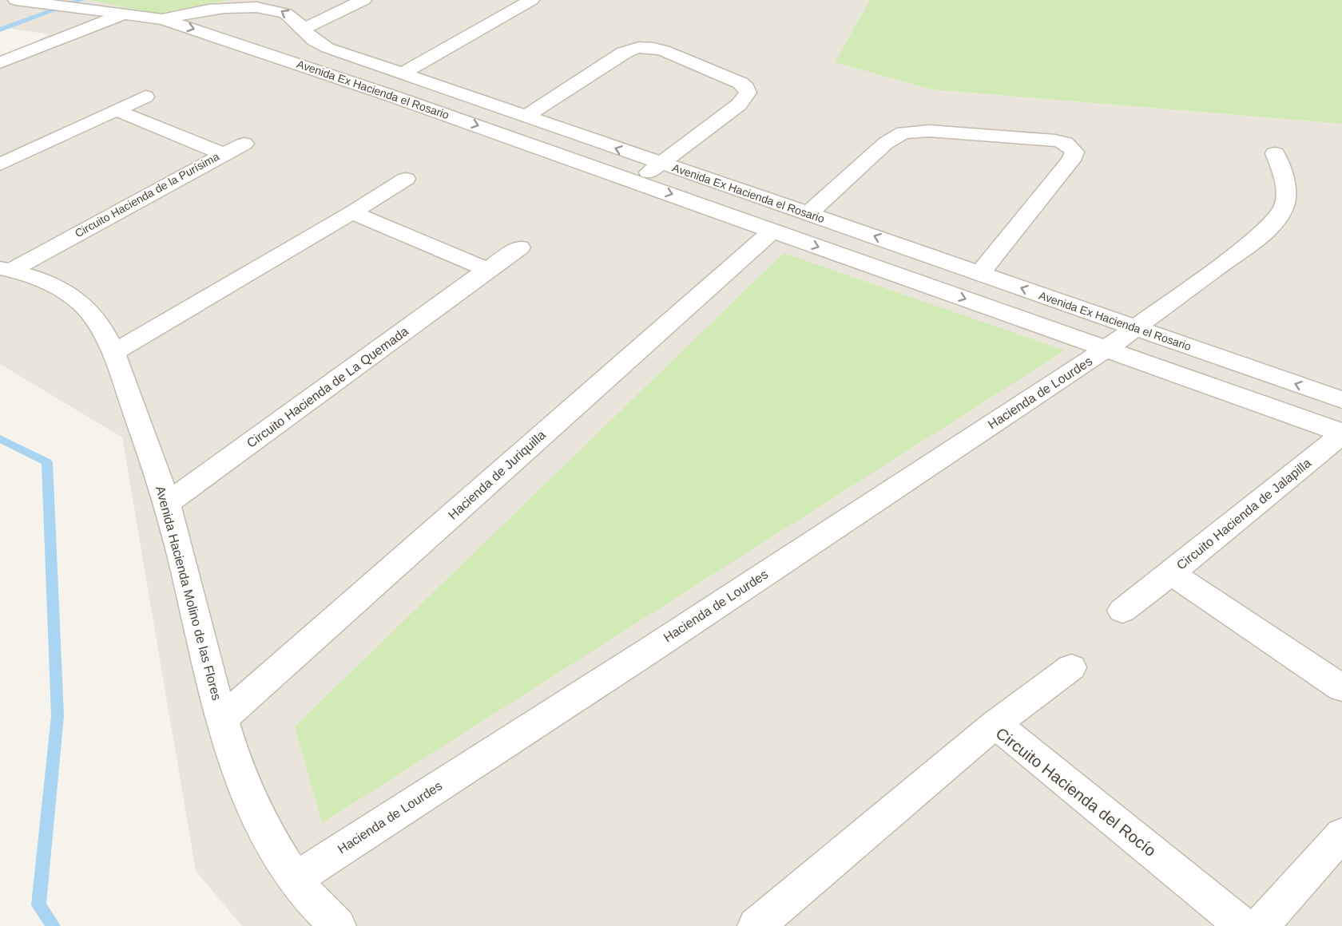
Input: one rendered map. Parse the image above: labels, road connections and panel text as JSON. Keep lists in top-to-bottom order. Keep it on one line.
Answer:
{"streets":{"street":["Avenida Ex Hacienda el Rosario","Circuito Hacienda de la Purísima","Circuito Hacienda de La Quemada","Hacienda de Lourdes","Hacienda de Juriquilla","Circuito Hacienda de Jalapilla","Avenida Hacienda Molino de las Flores","Circuito Hacienda del Rocío"]},"crossings":[["Avenida Ex Hacienda el Rosario","Hacienda de Lourdes"],["Avenida Ex Hacienda el Rosario","Hacienda de Juriquilla"],["Avenida Ex Hacienda el Rosario","Circuito Hacienda de Jalapilla"],["Circuito Hacienda de la Purísima","Avenida Hacienda Molino de las Flores"],["Circuito Hacienda de La Quemada","Avenida Hacienda Molino de las Flores"],["Hacienda de Lourdes","Avenida Hacienda Molino de las Flores"],["Hacienda de Juriquilla","Avenida Hacienda Molino de las Flores"]]}
